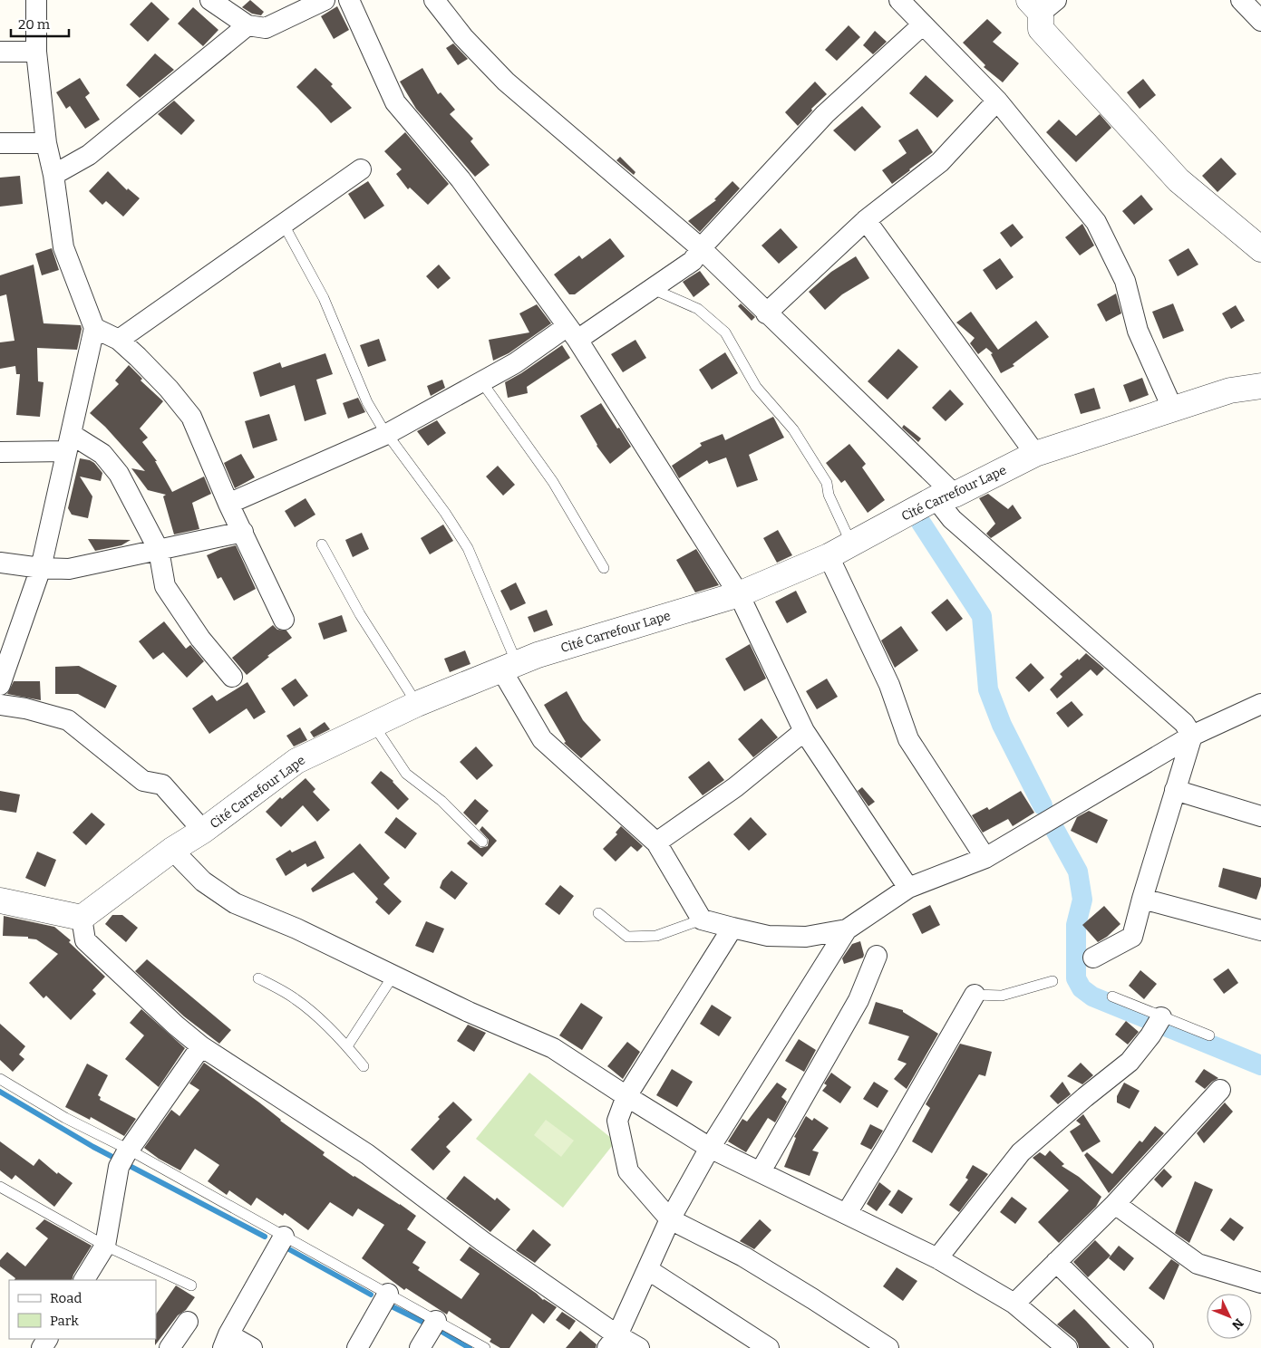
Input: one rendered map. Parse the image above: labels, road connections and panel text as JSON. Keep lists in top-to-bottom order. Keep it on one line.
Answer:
{"streets":{"street":["Cité Carrefour Lape"]},"legend":["Road","Park"],"scale_bar":"20 m","north":"bottom right"}
